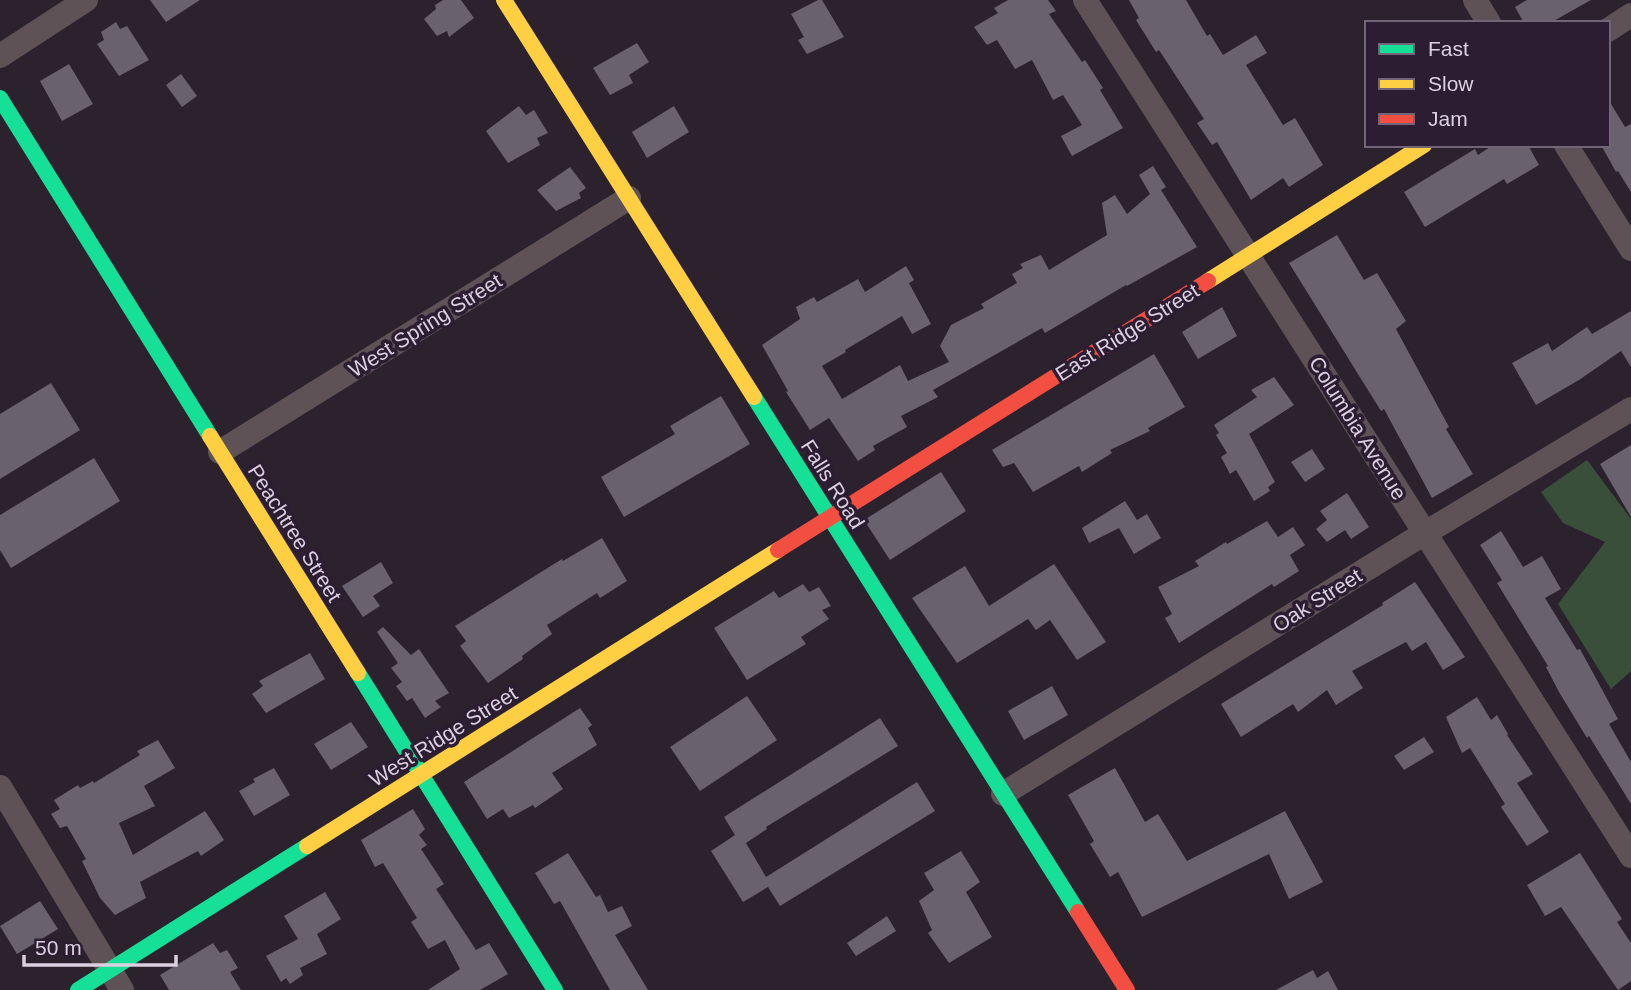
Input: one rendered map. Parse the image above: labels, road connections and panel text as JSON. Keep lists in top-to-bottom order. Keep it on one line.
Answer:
{"streets":{"main road":["East Ridge Street","Falls Road","Peachtree Street","West Ridge Street"],"street":["West Spring Street","Columbia Avenue","Oak Street"]},"crossings":[["West Spring Street","Falls Road"],["West Spring Street","Peachtree Street"],["East Ridge Street","Columbia Avenue"],["East Ridge Street","Falls Road"],["East Ridge Street","West Ridge Street"],["Columbia Avenue","Oak Street"],["Falls Road","Oak Street"],["Falls Road","West Ridge Street"],["Peachtree Street","West Ridge Street"]],"legend":["Fast","Slow","Jam"],"scale_bar":"50 m"}
